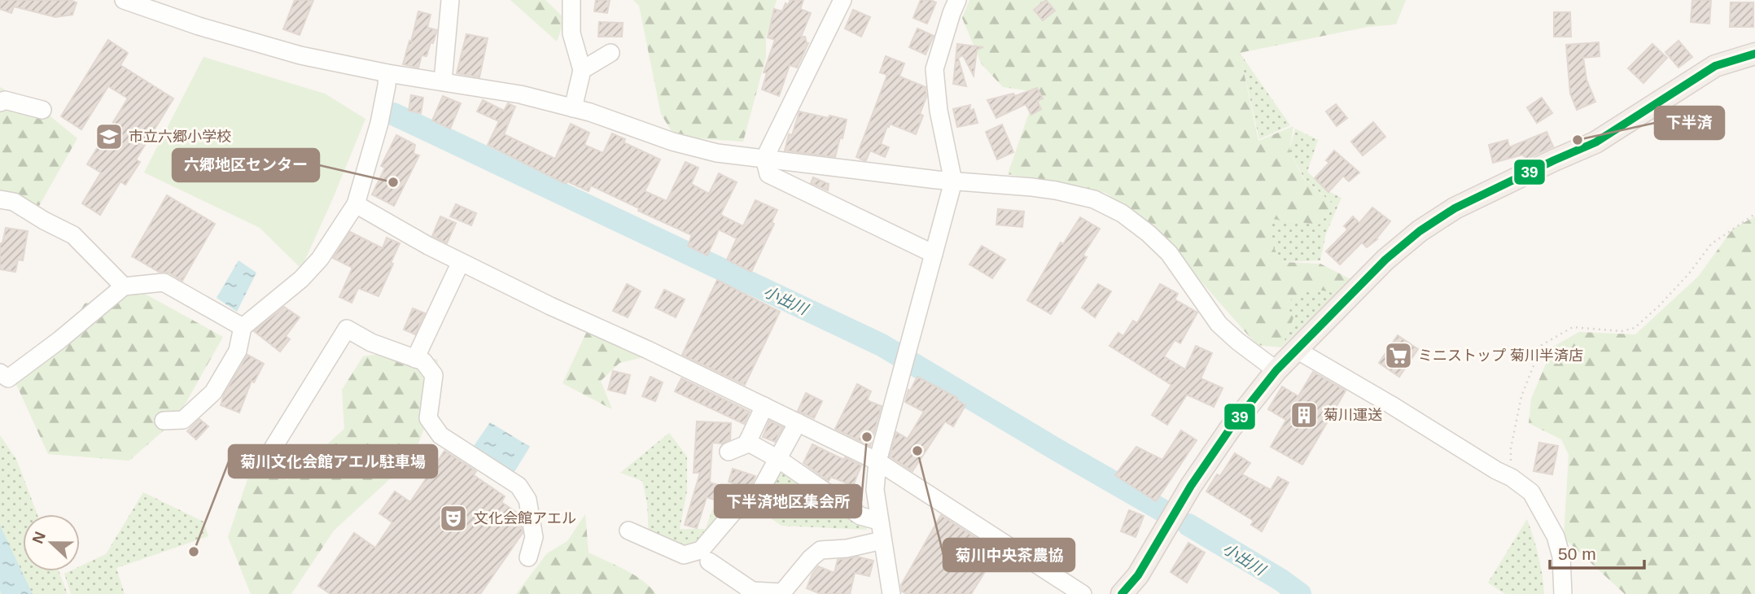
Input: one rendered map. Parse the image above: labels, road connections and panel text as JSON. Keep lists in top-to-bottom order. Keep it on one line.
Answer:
{"water":["小出川"],"places":{"school or university":["市立六郷小学校"],"other":["下半済","六郷地区センター","下半済地区集会所","菊川中央茶農協","菊川文化会館アエル駐車場"],"supermarket":["ミニストップ 菊川半済店"],"building":["菊川運送"],"theatre":["文化会館アエル"]},"lines":["transit line 39"],"scale_bar":"50 m","north":"left"}
